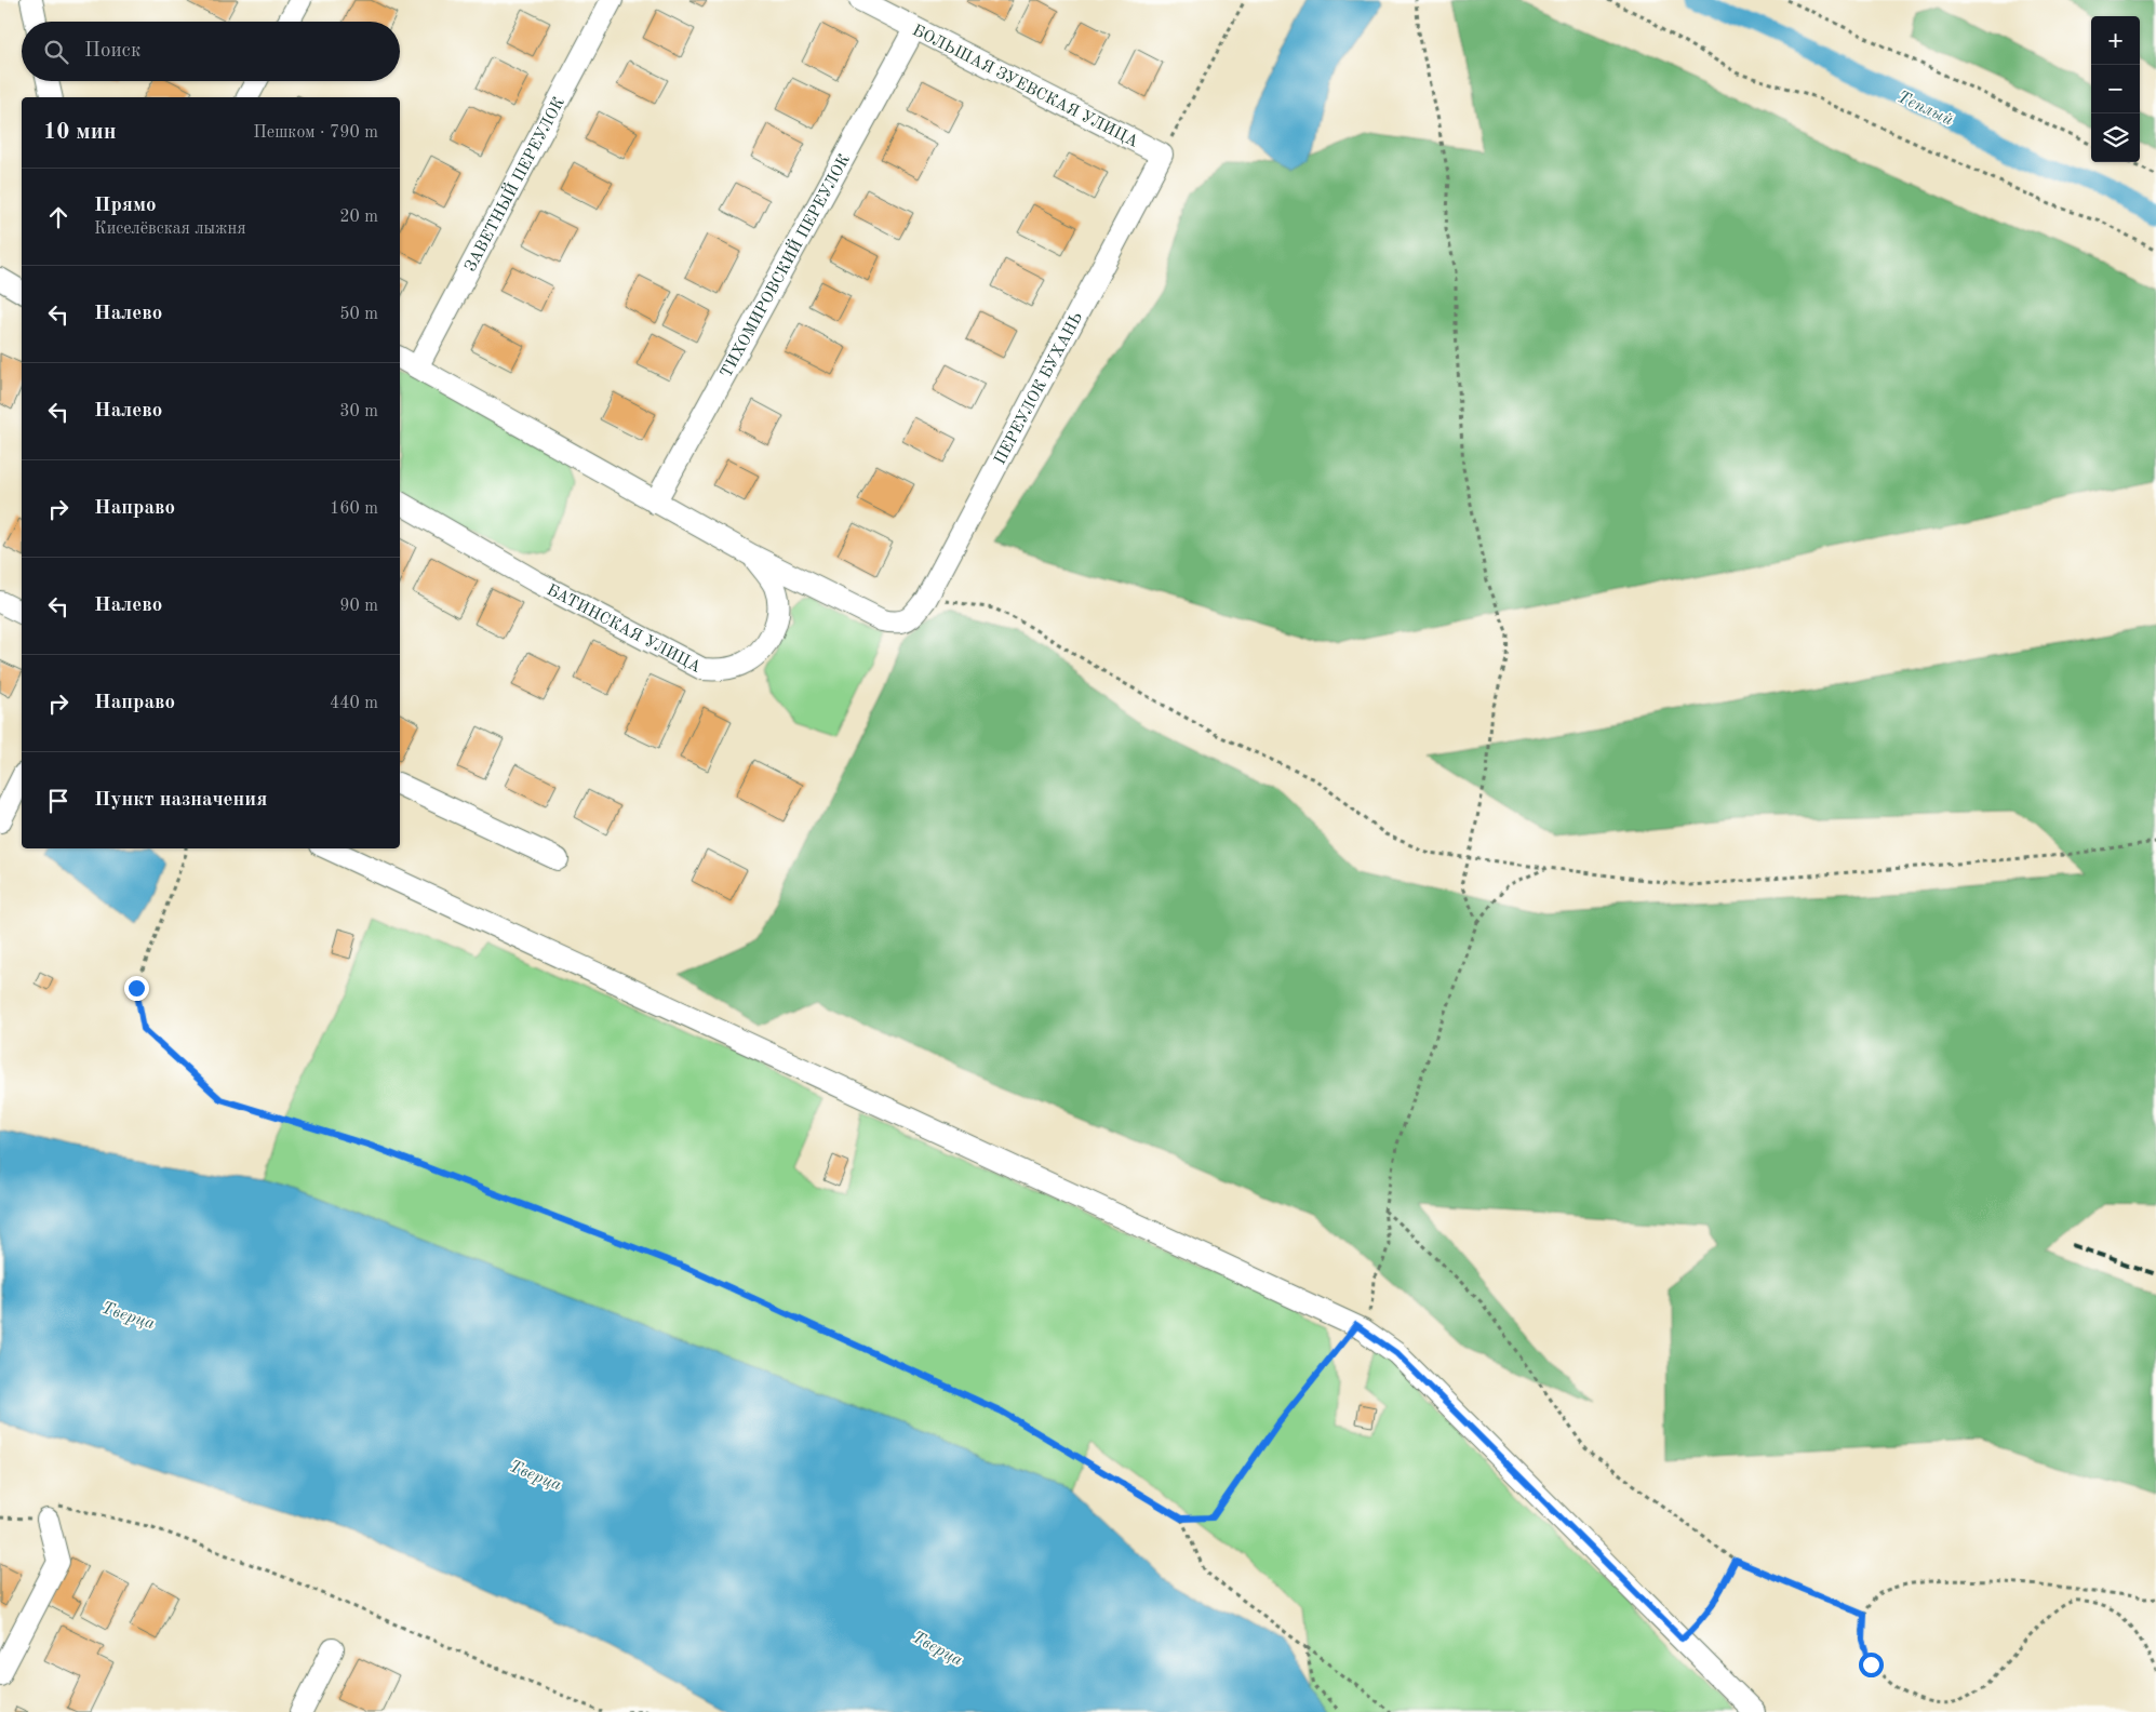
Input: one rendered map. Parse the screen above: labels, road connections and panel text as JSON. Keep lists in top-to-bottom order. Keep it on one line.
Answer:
{"streets":{"street":["БОЛЬШАЯ ЗУЕВСКАЯ УЛИЦА","ЗАВЕТНЫЙ ПЕРЕУЛОК","ТИХОМИРОВСКИЙ ПЕРЕУЛОК","ПЕРЕУЛОК БУХАНЬ","БАТИНСКАЯ УЛИЦА"]},"crossings":[["БОЛЬШАЯ ЗУЕВСКАЯ УЛИЦА","ТИХОМИРОВСКИЙ ПЕРЕУЛОК"],["БОЛЬШАЯ ЗУЕВСКАЯ УЛИЦА","ПЕРЕУЛОК БУХАНЬ"],["ЗАВЕТНЫЙ ПЕРЕУЛОК","БАТИНСКАЯ УЛИЦА"],["ТИХОМИРОВСКИЙ ПЕРЕУЛОК","БАТИНСКАЯ УЛИЦА"],["ПЕРЕУЛОК БУХАНЬ","БАТИНСКАЯ УЛИЦА"]],"water":["Теплый","Тверца"],"page":{"map_buttons":["+","−"],"search":"Поиск","heading":["10 мин","Пешком · 790 m"],"list":[["Прямо","Киселёвская лыжня","20 m"],["Налево","50 m"],["Налево","30 m"],["Направо","160 m"],["Налево","90 m"],["Направо","440 m"],"Пункт назначения"]}}
